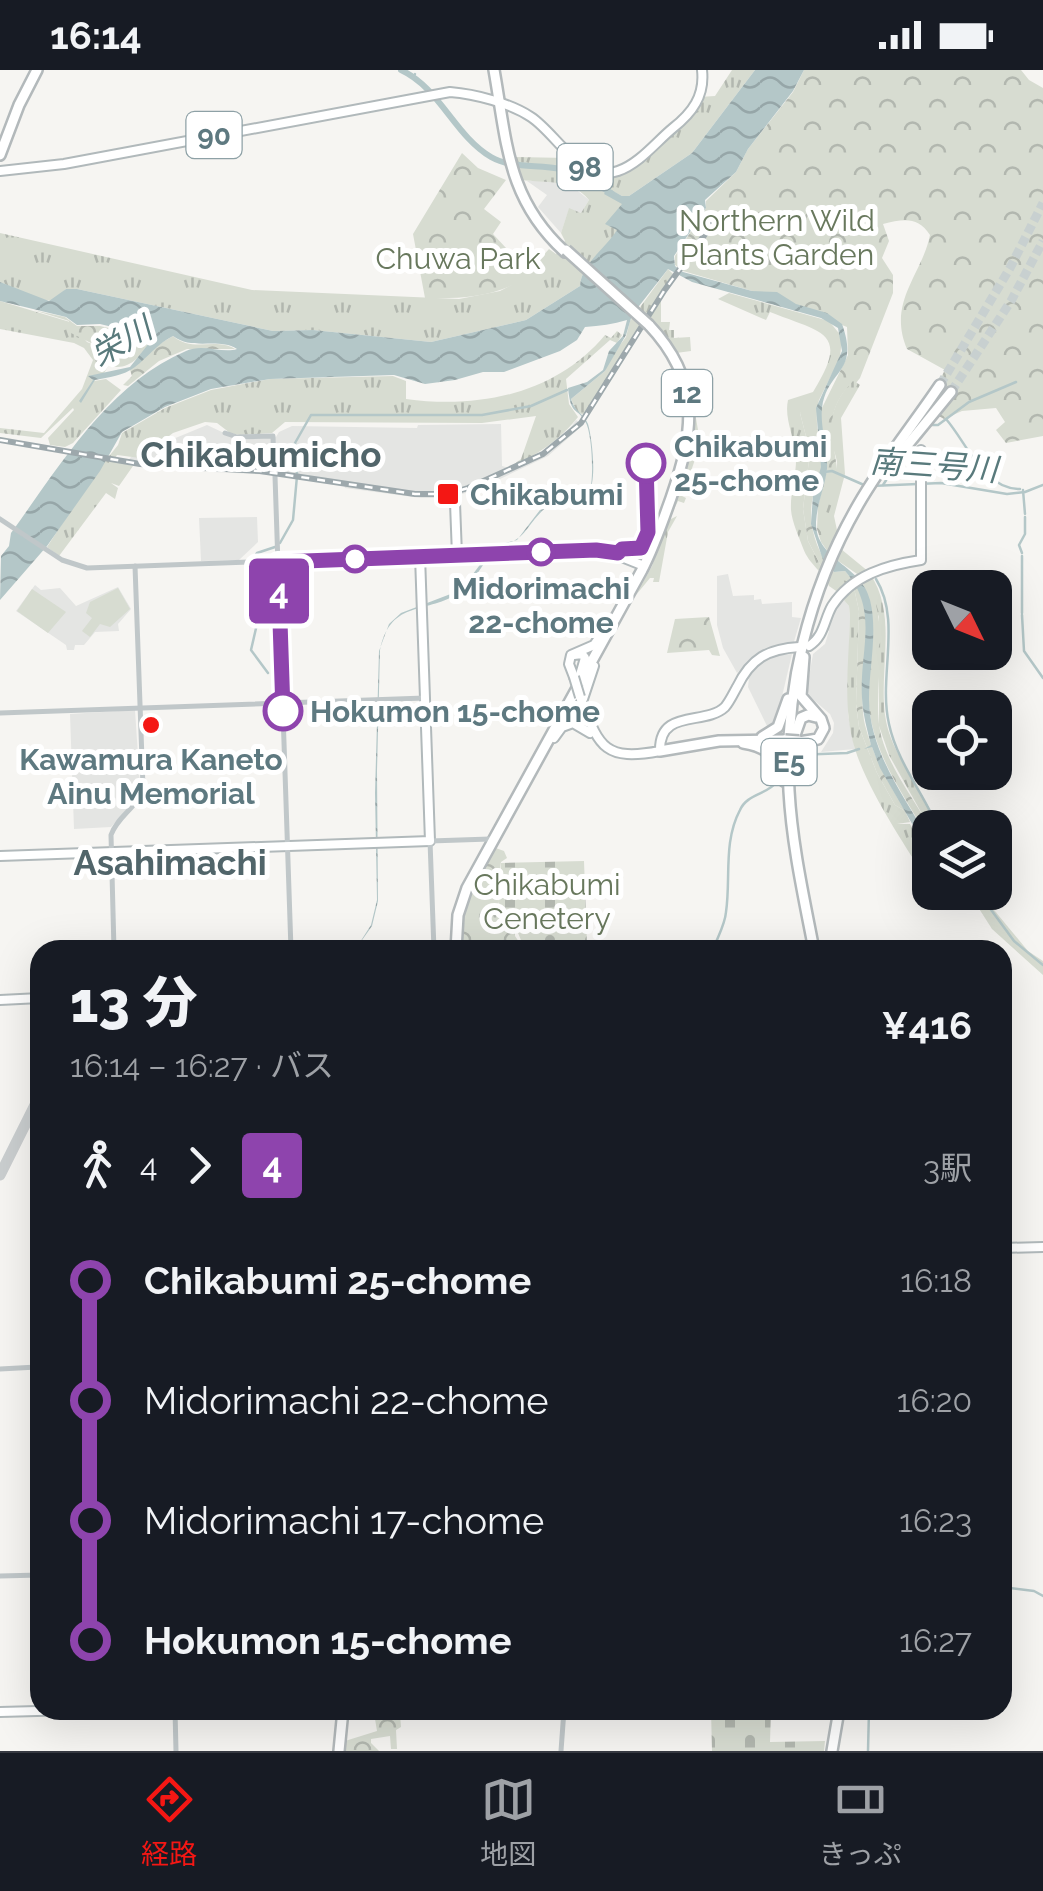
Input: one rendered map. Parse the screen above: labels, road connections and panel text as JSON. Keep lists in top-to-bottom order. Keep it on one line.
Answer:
{"streets":{"highway":["12","E5"],"main road":["90","98"]},"crossings":[["90","98"],["90","12"],["98","12"]],"districts":["Chikabumicho","Asahimachi"],"water":["栄川","南三号川"],"parks":["Northern Wild Plants Garden","Chuwa Park","Chikabumi Cenetery"],"places":{"other":["Chikabumi 25-chome","Midorimachi 22-chome","Hokumon 15-chome","Kawamura Kaneto Ainu Memorial"],"transit":["Chikabumi"]},"lines":["bus line 4"],"north":"bottom right","page":{"status":"16:14","on_map":"4","heading":["13 分","16:14 – 16:27 · バス","¥416"],"legs":["4","4","3駅"],"list":[{"name":"Chikabumi 25-chome","value":"16:18"},{"name":"Midorimachi 22-chome","value":"16:20"},{"name":"Midorimachi 17-chome","value":"16:23"},{"name":"Hokumon 15-chome","value":"16:27"}],"tabs":["経路","地図","きっぷ"]}}
